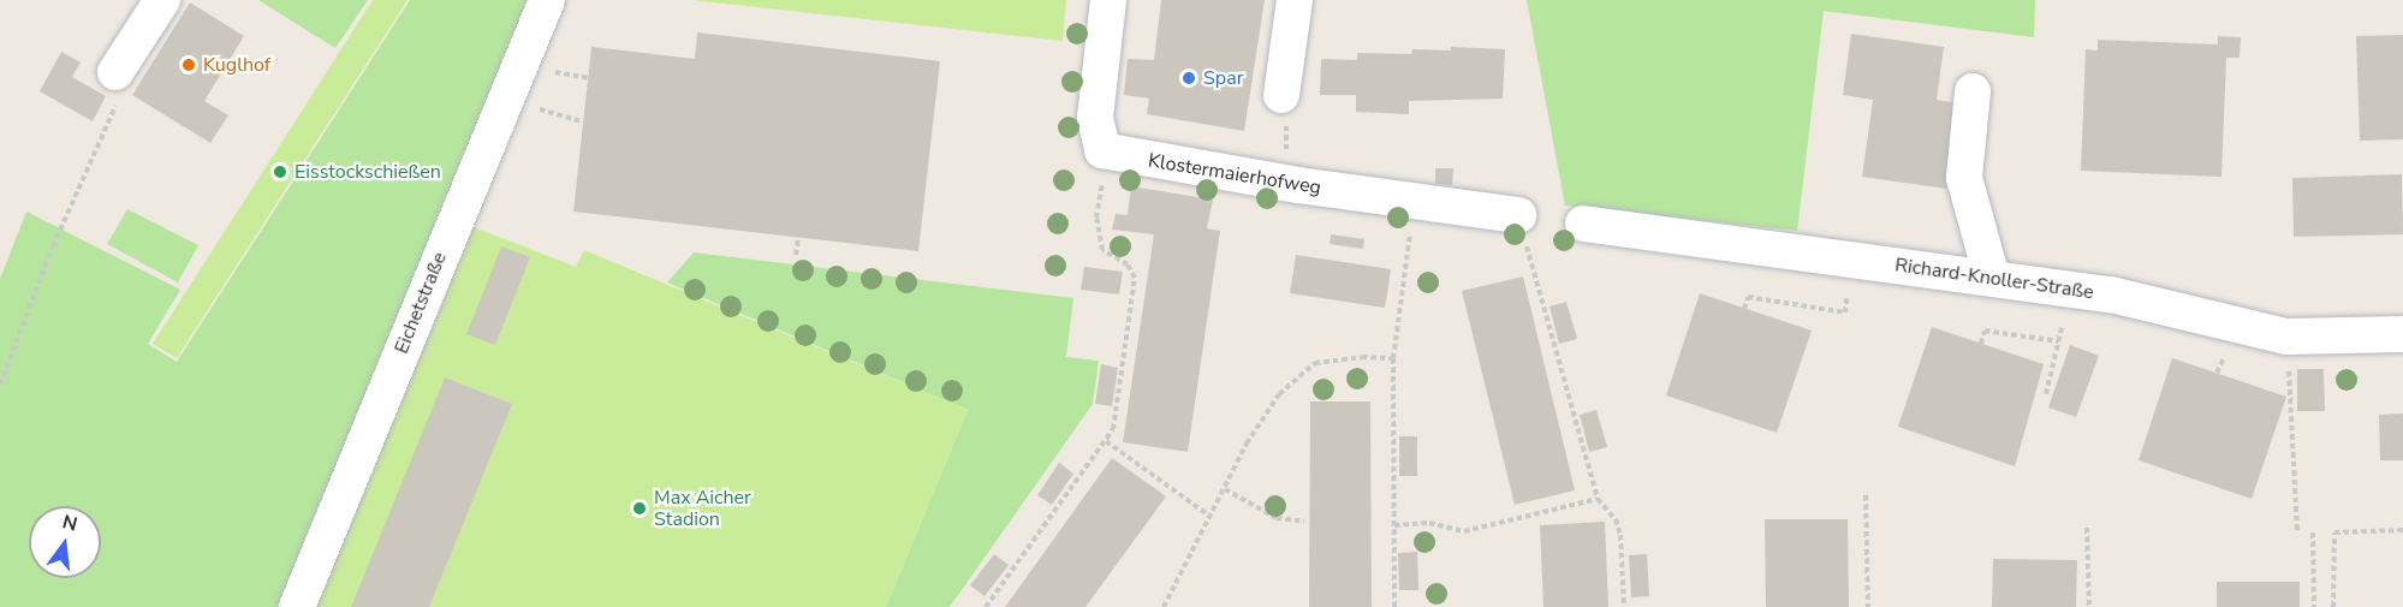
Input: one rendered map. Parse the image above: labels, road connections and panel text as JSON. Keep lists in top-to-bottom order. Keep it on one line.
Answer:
{"streets":{"street":["Klostermaierhofweg","Richard-Knoller-Straße","Eichetstraße"]},"places":["Kuglhof","Spar","Eisstockschießen","Max Aicher Stadion"],"north":"top"}
